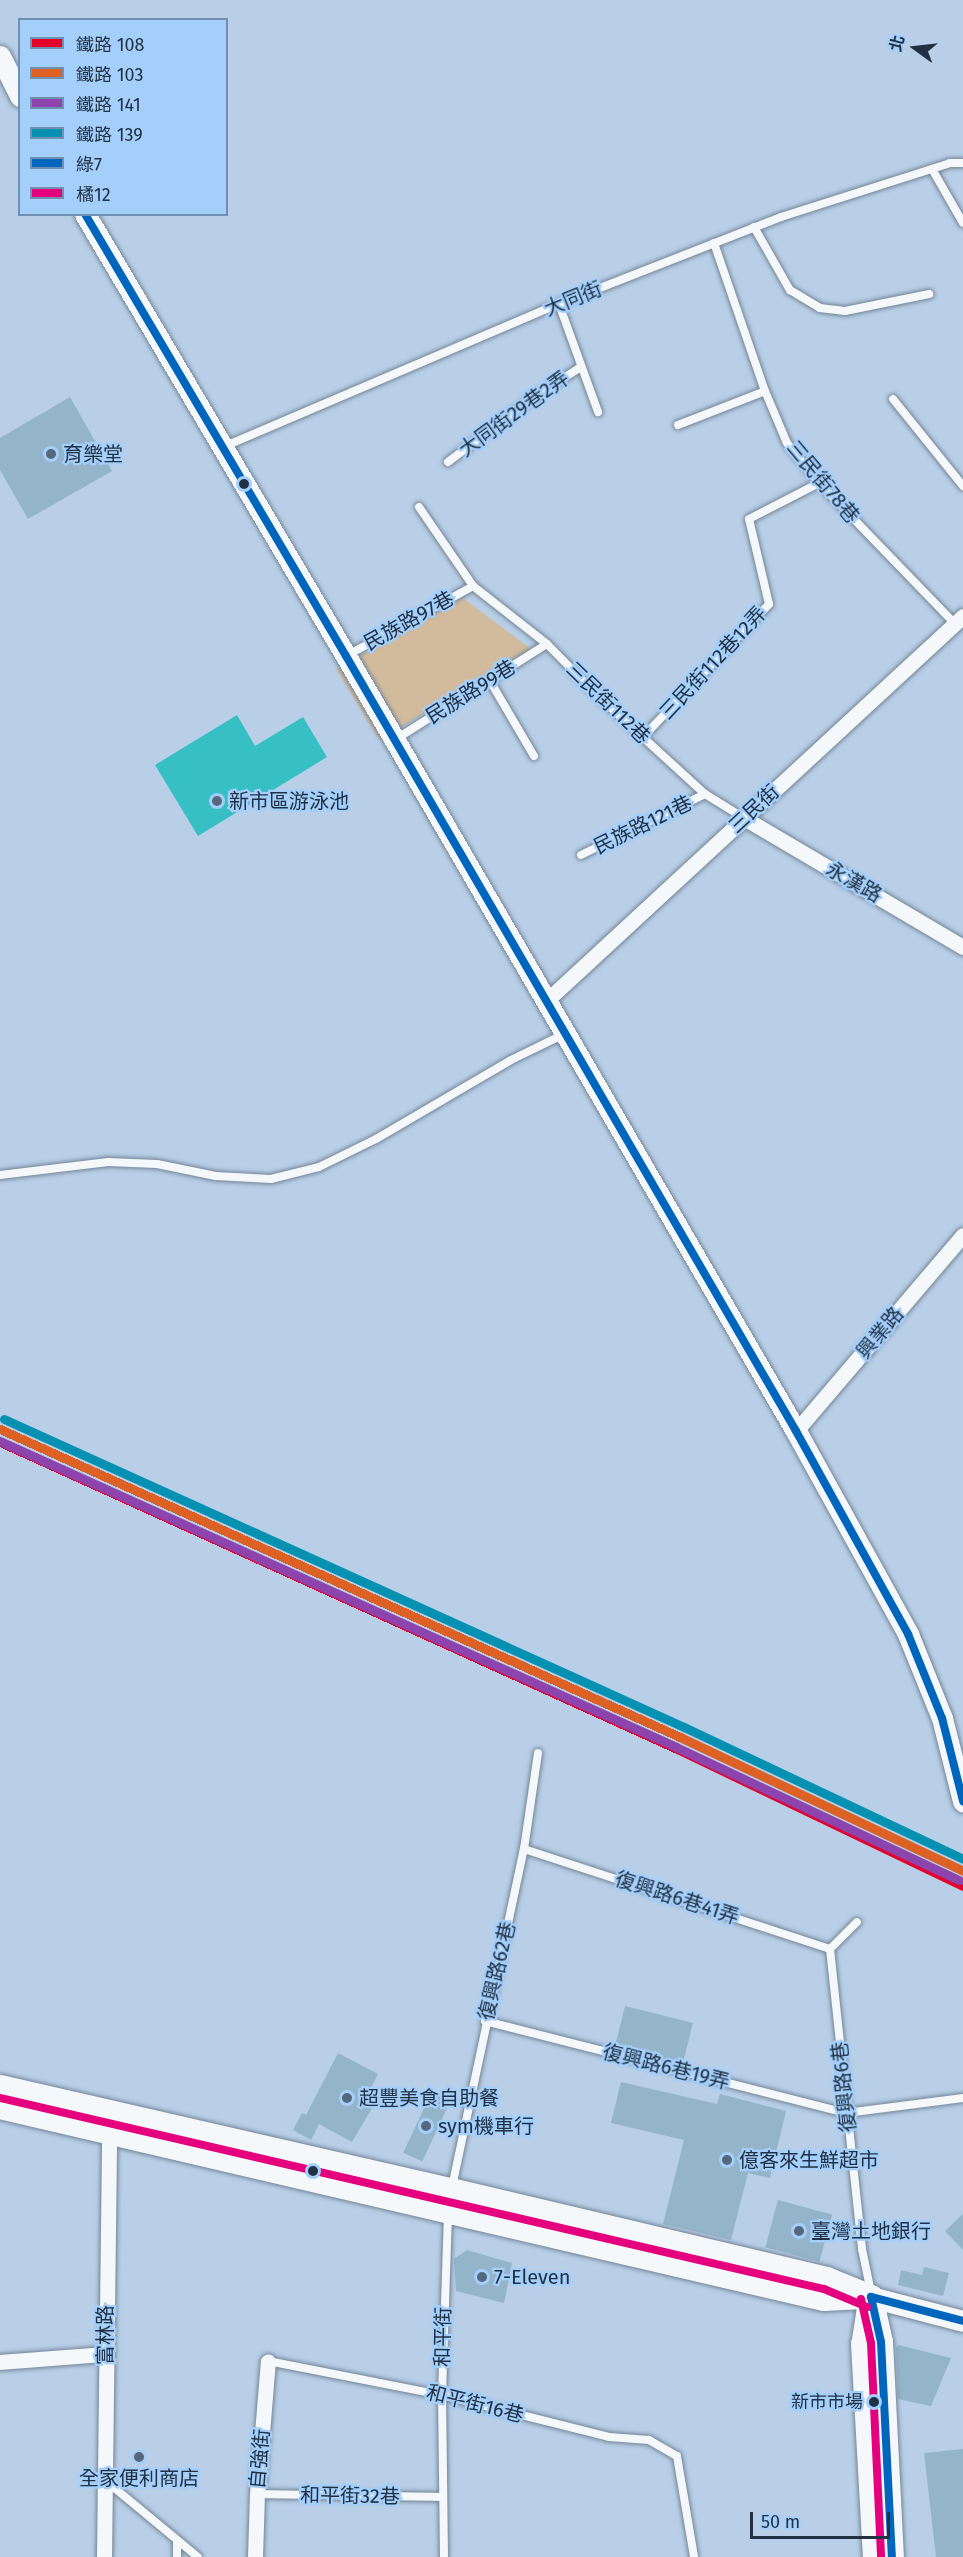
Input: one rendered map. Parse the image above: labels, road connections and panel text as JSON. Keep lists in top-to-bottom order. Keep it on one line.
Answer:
{"streets":{"street":["三民街","永漢路","興業路","富林路","自強街"],"lane":["大同街","大同街29巷2弄","三民街78巷","民族路97巷","三民街112巷12弄","民族路99巷","三民街112巷","民族路121巷","復興路6巷41弄","復興路62巷","復興路6巷19弄","復興路6巷","和平街","和平街16巷","和平街32巷"]},"crossings":[["大同街","三民街78巷"],["三民街78巷","三民街112巷12弄"],["三民街78巷","三民街"],["民族路97巷","三民街112巷"],["三民街112巷12弄","三民街112巷"],["民族路99巷","三民街112巷"],["三民街112巷","三民街"],["三民街112巷","民族路121巷"],["三民街112巷","永漢路"],["三民街","永漢路"],["復興路6巷41弄","復興路62巷"],["復興路6巷41弄","復興路6巷"],["復興路62巷","復興路6巷19弄"],["復興路62巷","和平街"],["復興路6巷19弄","復興路6巷"],["和平街","和平街16巷"],["和平街","和平街32巷"],["和平街16巷","自強街"],["自強街","和平街32巷"]],"places":["育樂堂","新市區游泳池","超豐美食自助餐","sym機車行","億客來生鮮超市","臺灣土地銀行","7-Eleven","新市市場","全家便利商店"],"lines":["transit line 綠7","rail line 139","rail line 103","rail line 141","rail line 108","transit line 橘12"],"legend":["鐵路 108","鐵路 103","鐵路 141","鐵路 139","綠7","橘12"],"scale_bar":"50 m","north":"left"}
